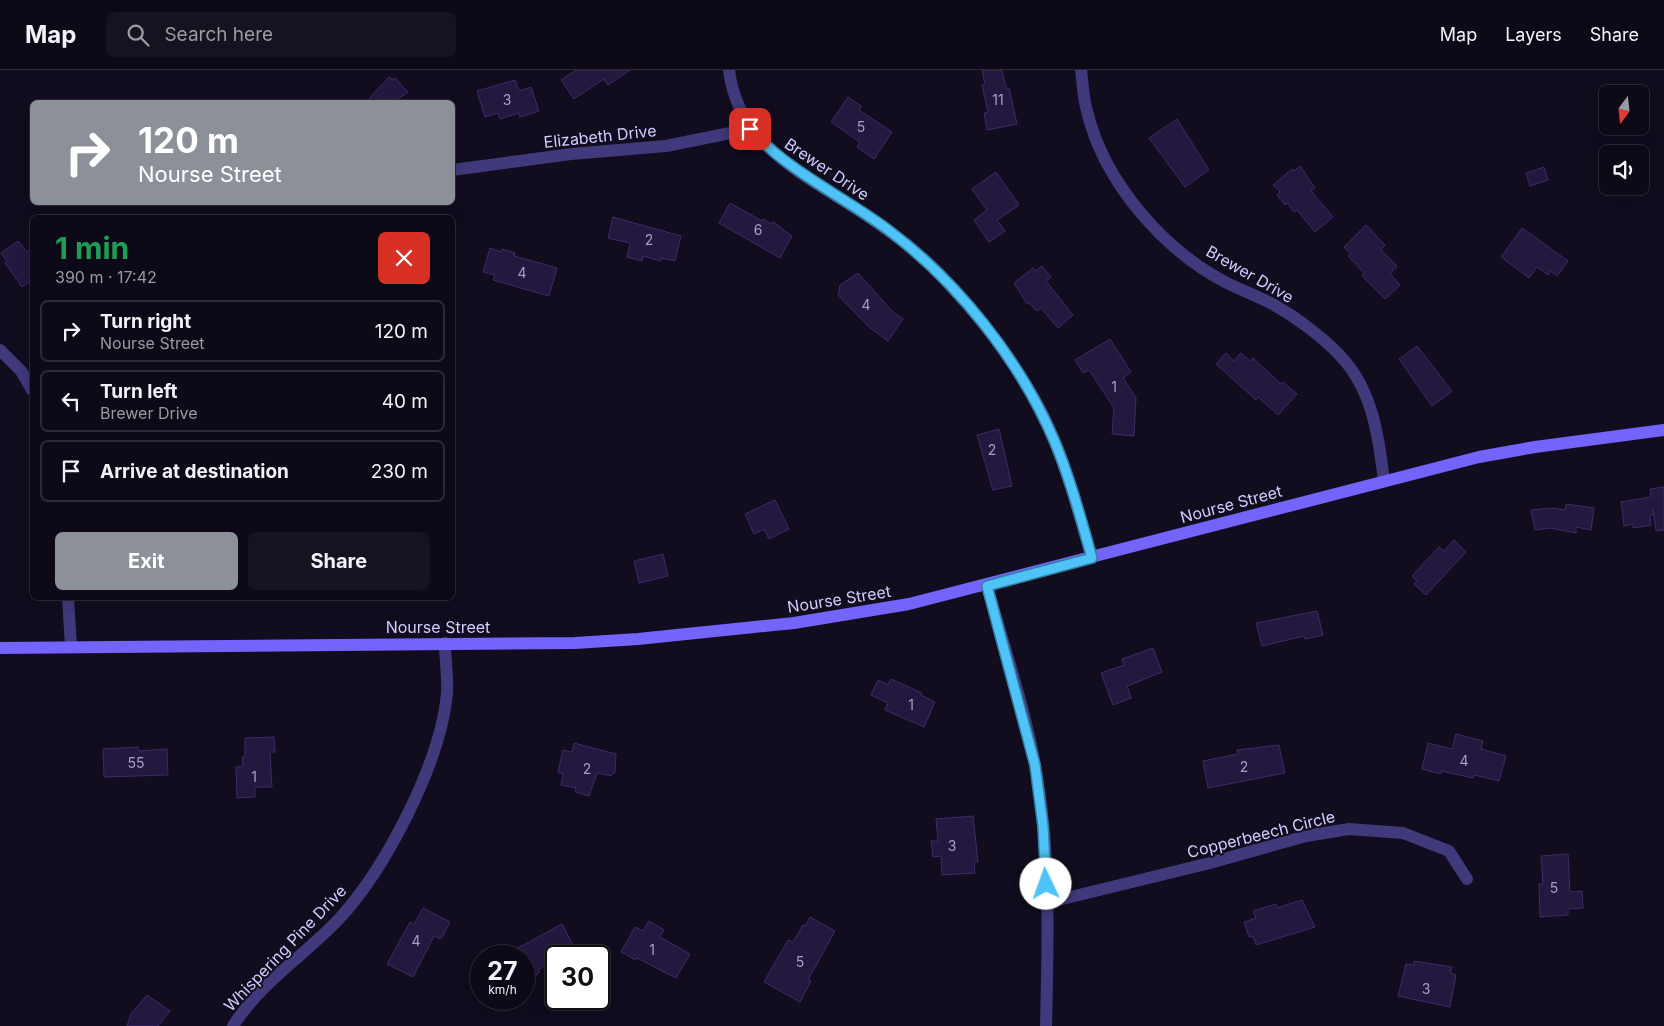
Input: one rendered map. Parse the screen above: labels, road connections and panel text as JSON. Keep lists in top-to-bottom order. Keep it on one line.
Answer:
{"streets":{"main road":["Nourse Street"],"street":["Elizabeth Drive","Brewer Drive","Copperbeech Circle","Whispering Pine Drive"]},"crossings":[["Elizabeth Drive","Brewer Drive"],["Brewer Drive","Nourse Street"],["Nourse Street","Whispering Pine Drive"]],"house_numbers":["3","11","5","6","2","4","4","1","2","1","4","55","2","2","1","3","5","4","1","5","3"],"north":"bottom","page":{"header":"Map","search":"Search here","nav":["Map","Layers","Share"],"turn":["120 m","Nourse Street"],"heading":["1 min","390 m · 17:42"],"list":[{"name":"Turn right","note":"Nourse Street","value":"120 m"},{"name":"Turn left","note":"Brewer Drive","value":"40 m"},{"name":"Arrive at destination","value":"230 m"}],"buttons":["Exit","Share"],"speed":"27 km/h","limit":"30"}}
